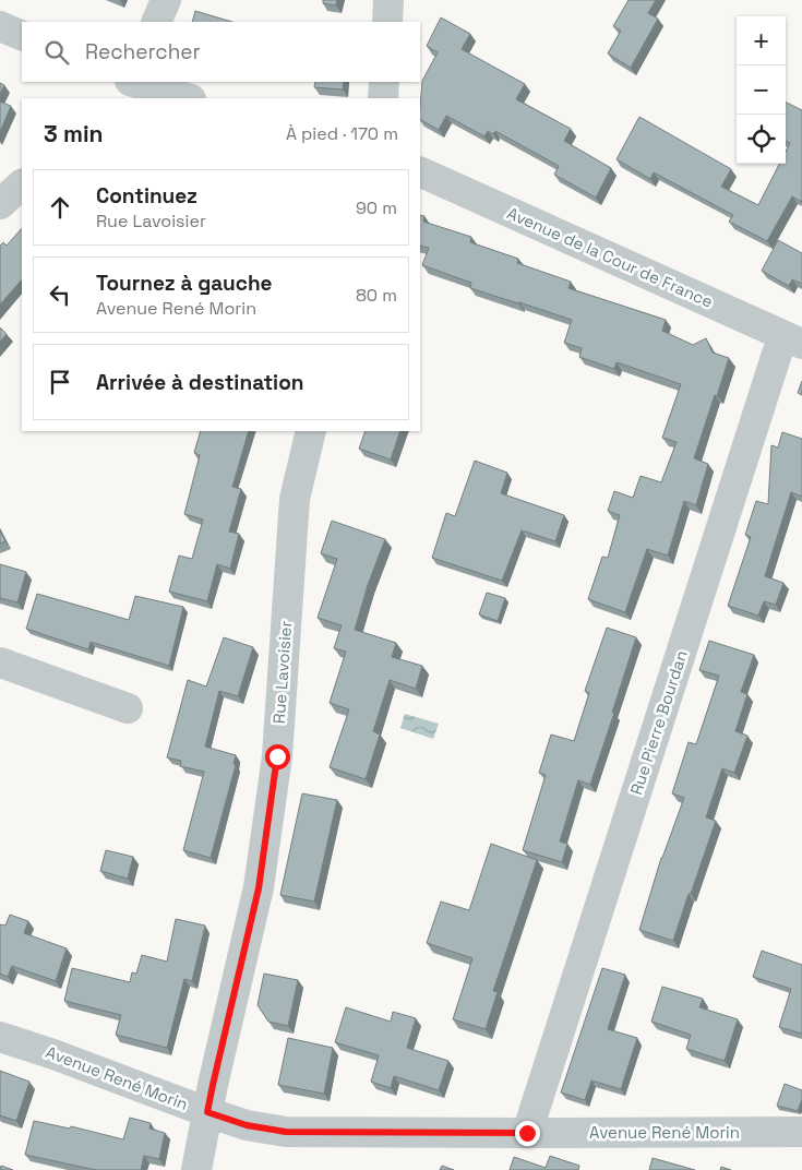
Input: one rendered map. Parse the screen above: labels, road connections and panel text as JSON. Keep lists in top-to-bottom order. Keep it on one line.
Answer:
{"streets":{"street":["Avenue de la Cour de France","Rue Lavoisier","Rue Pierre Bourdan","Avenue René Morin"]},"crossings":[["Avenue de la Cour de France","Rue Pierre Bourdan"],["Rue Lavoisier","Avenue René Morin"],["Rue Pierre Bourdan","Avenue René Morin"]],"page":{"map_buttons":["+","−"],"search":"Rechercher","heading":["3 min","À pied · 170 m"],"list":[["Continuez","Rue Lavoisier","90 m"],["Tournez à gauche","Avenue René Morin","80 m"],"Arrivée à destination"]}}
